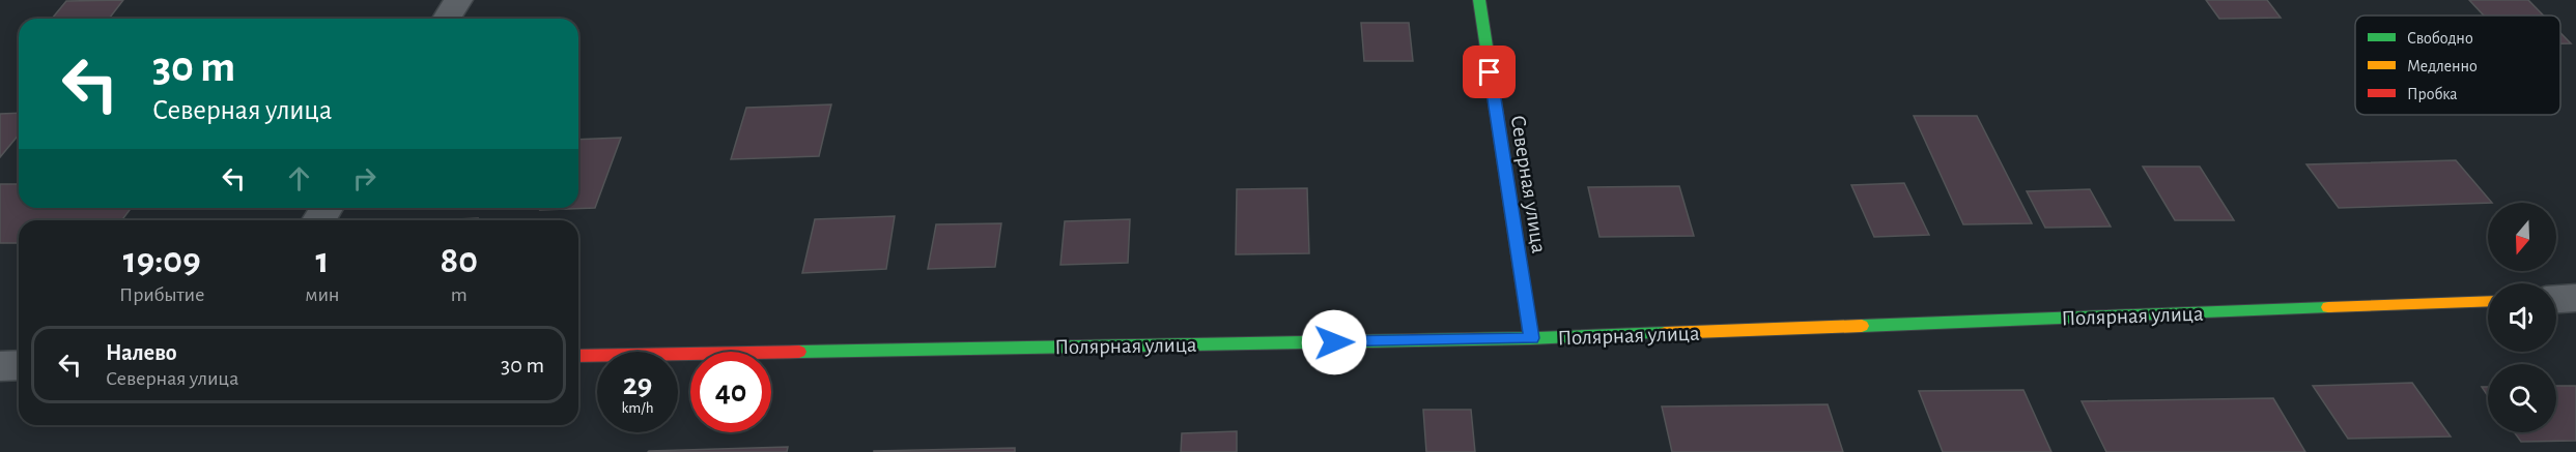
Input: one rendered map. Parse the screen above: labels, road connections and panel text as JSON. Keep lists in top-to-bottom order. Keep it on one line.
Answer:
{"streets":{"street":["Северная улица","Полярная улица"]},"crossings":[["Северная улица","Полярная улица"]],"legend":["Свободно","Медленно","Пробка"],"north":"bottom","page":{"turn":["30 m","Северная улица"],"eta":["19:09","Прибытие","1","мин","80","m"],"list":[{"name":"Налево","note":"Северная улица","value":"30 m"}],"speed":"29 km/h","limit":"40"}}
